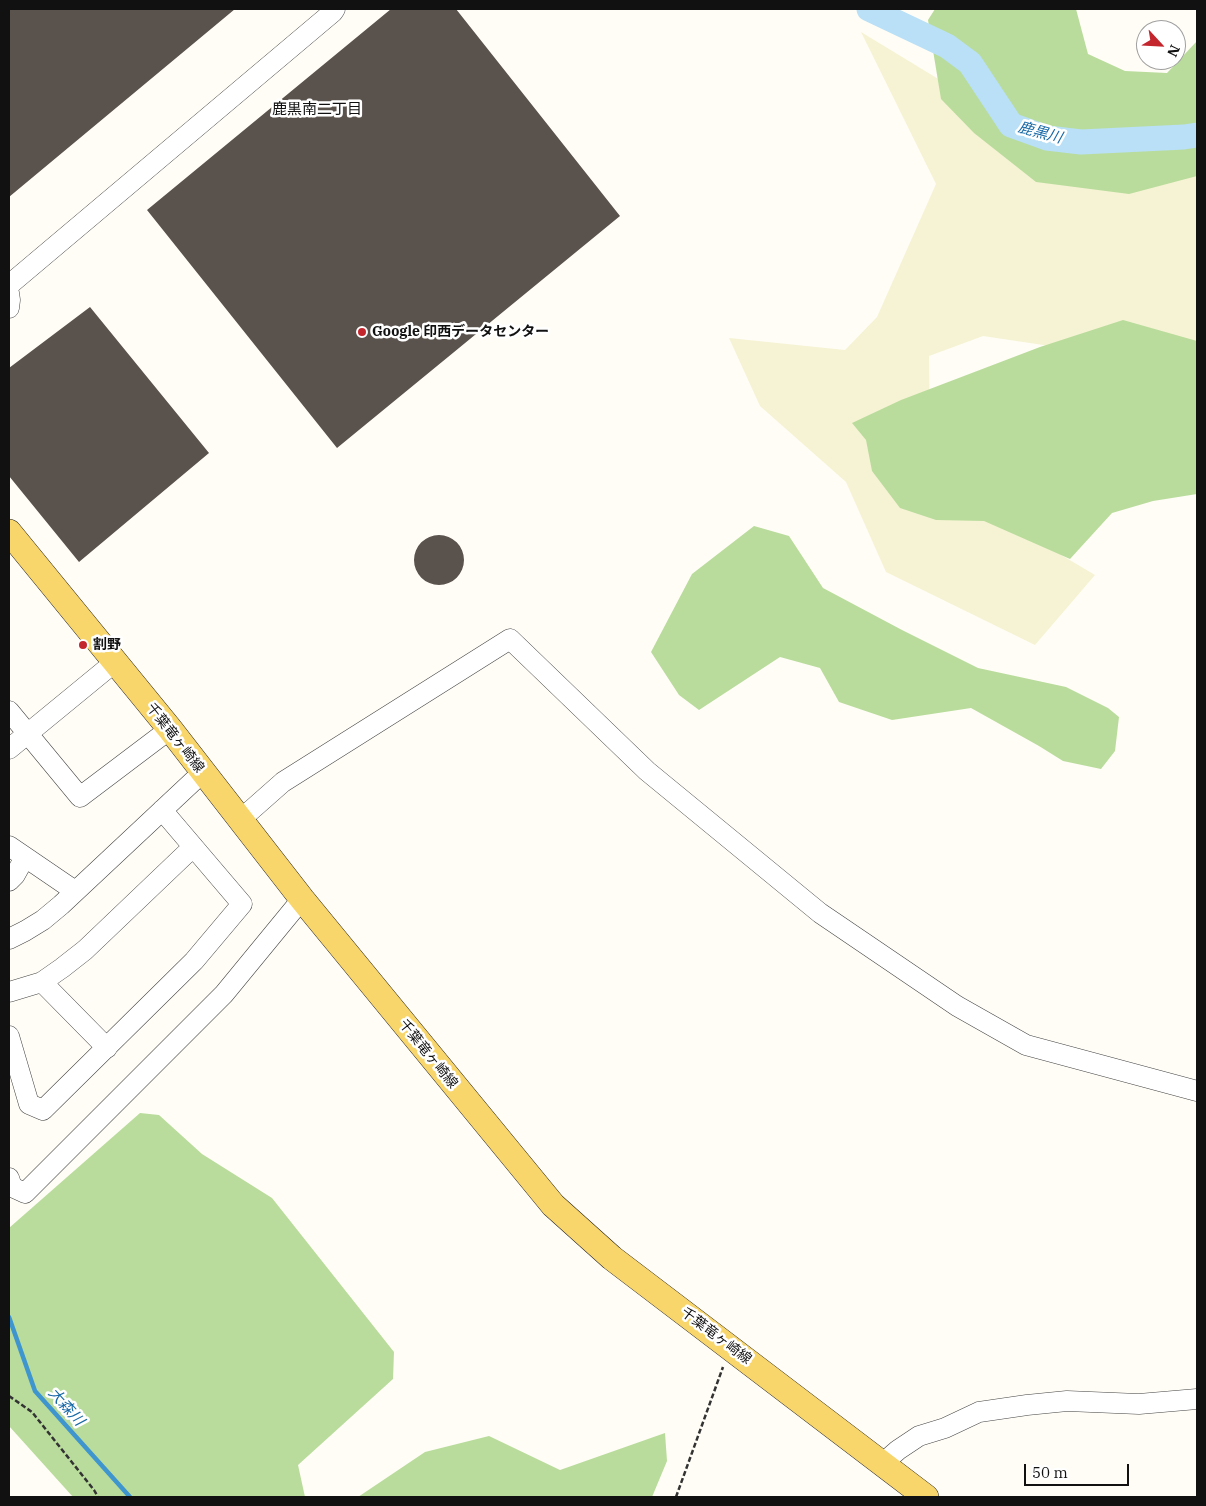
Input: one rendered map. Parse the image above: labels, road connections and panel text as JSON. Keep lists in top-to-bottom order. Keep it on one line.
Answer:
{"streets":{"main road":["千葉竜ヶ崎線"]},"districts":["鹿黒南二丁目"],"water":["鹿黒川","大森川"],"places":["Google 印西データセンター","割野"],"scale_bar":"50 m","north":"bottom right"}
